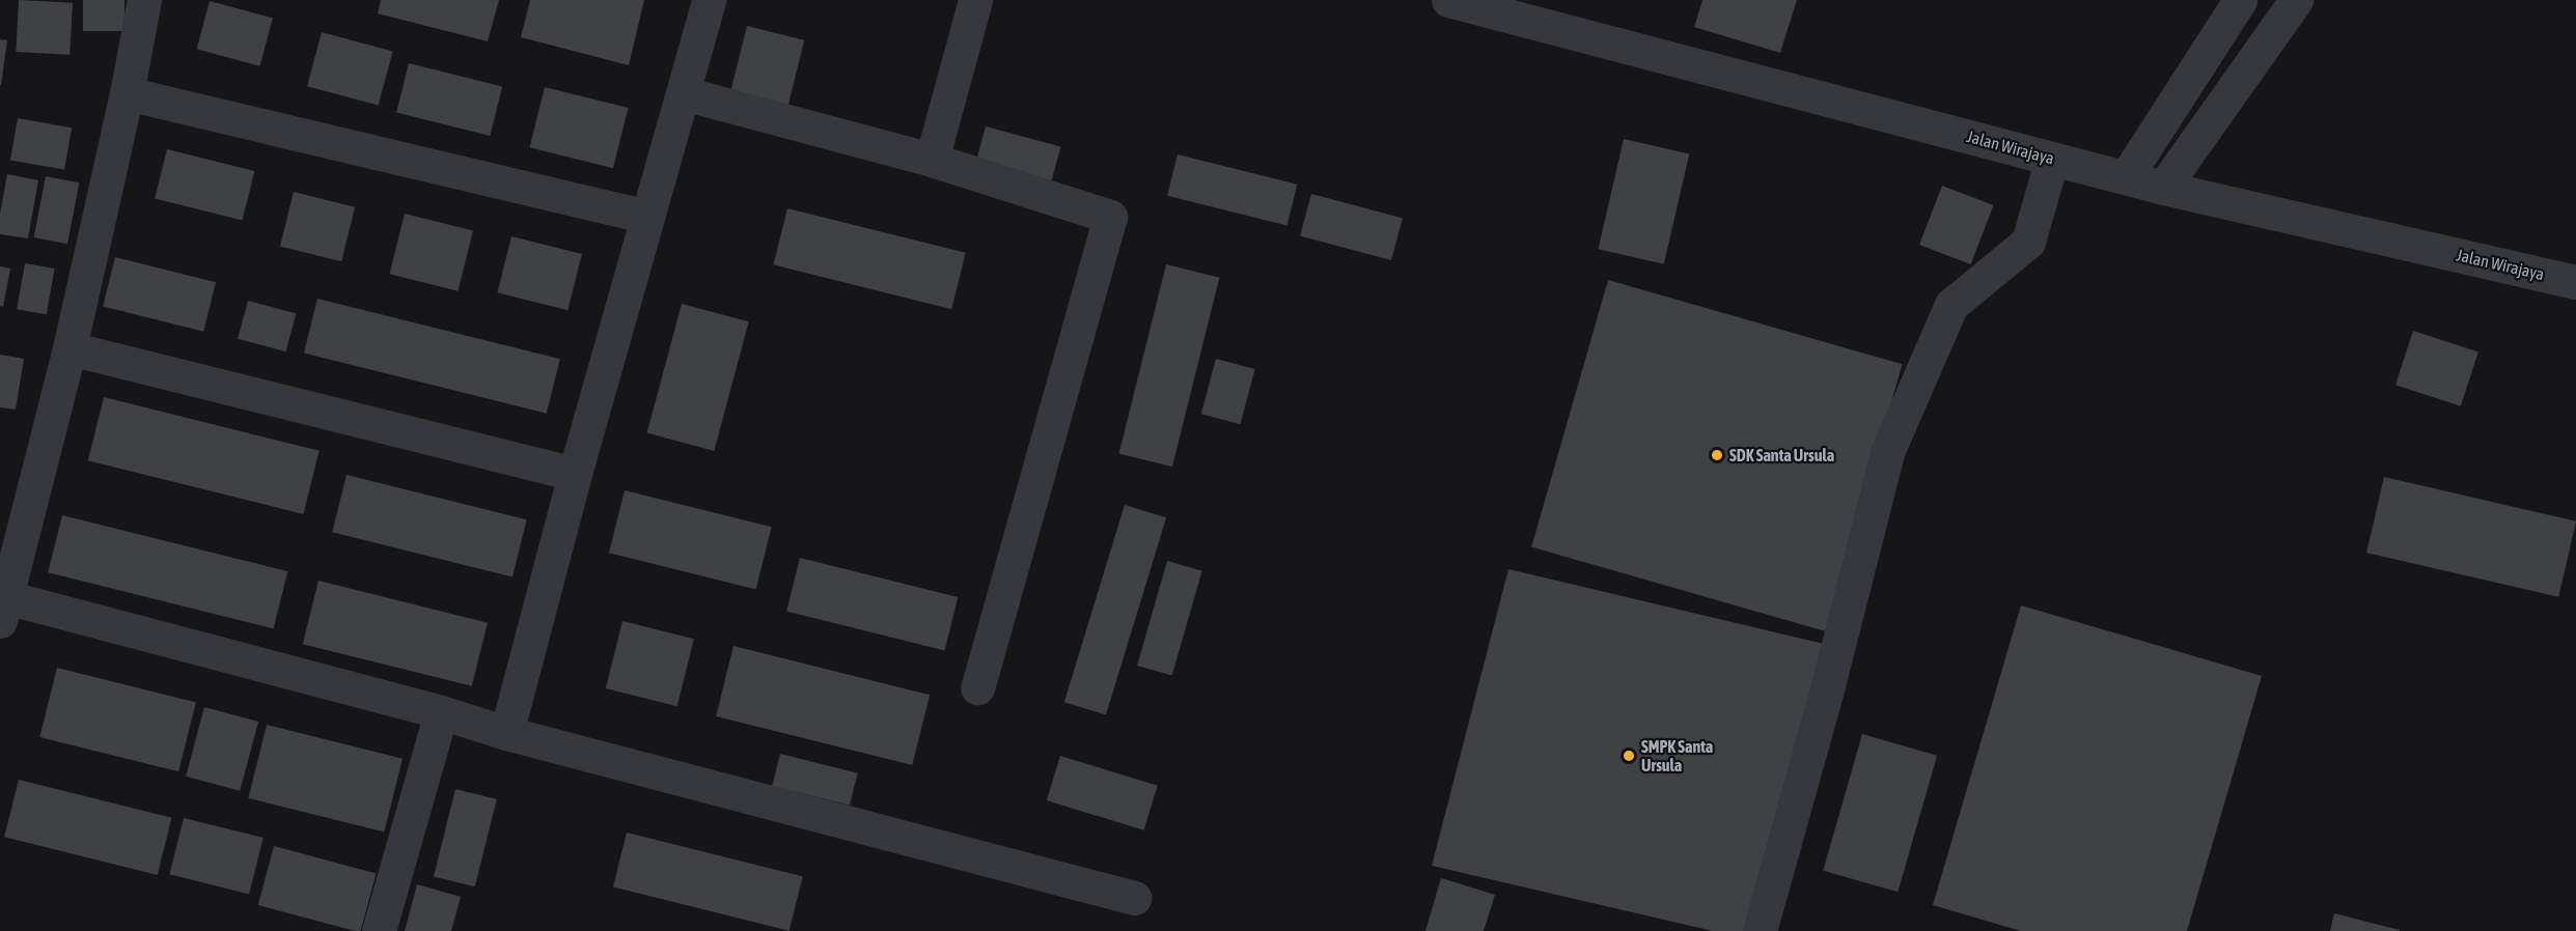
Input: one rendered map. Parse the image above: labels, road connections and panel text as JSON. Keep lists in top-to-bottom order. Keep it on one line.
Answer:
{"streets":{"street":["Jalan Wirajaya"]},"places":["SDK Santa Ursula","SMPK Santa Ursula"]}
